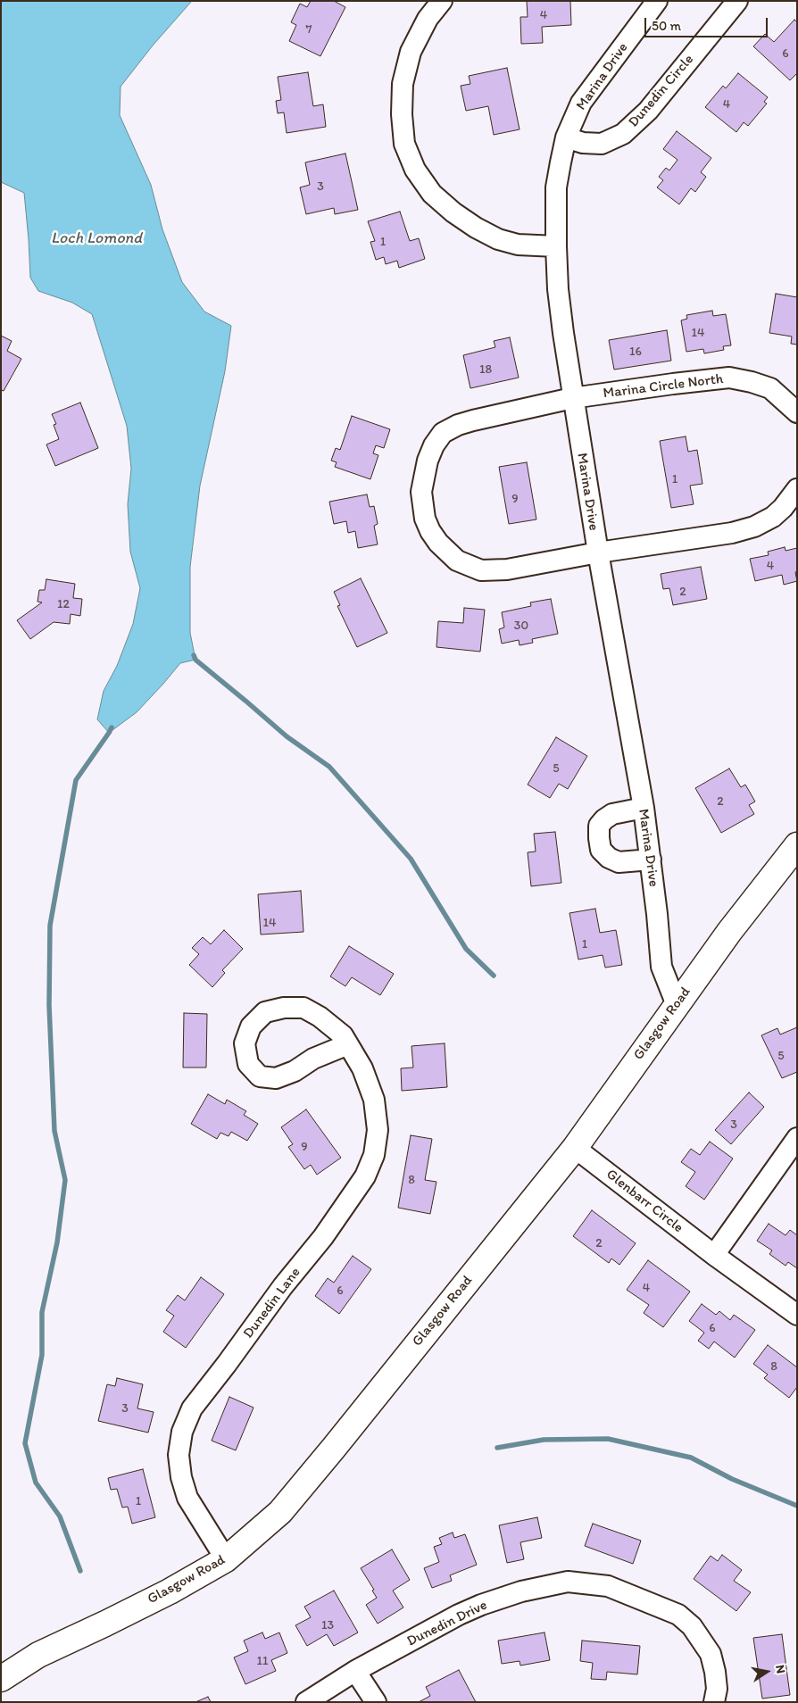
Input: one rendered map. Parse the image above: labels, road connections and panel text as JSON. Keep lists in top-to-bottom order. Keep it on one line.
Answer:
{"streets":{"street":["Marina Drive","Dunedin Circle","Marina Circle North","Glasgow Road","Glenbarr Circle","Dunedin Lane","Dunedin Drive"]},"crossings":[["Marina Drive","Dunedin Circle"],["Marina Drive","Marina Circle North"],["Marina Drive","Glasgow Road"],["Glasgow Road","Glenbarr Circle"],["Glasgow Road","Dunedin Lane"]],"water":["Loch Lomond"],"house_numbers":["4","7","6","4","3","1","14","16","18","1","9","4","2","12","30","5","2","14","1","5","3","9","8","2","4","6","6","8","3","1","13","11"],"scale_bar":"50 m","north":"right"}
